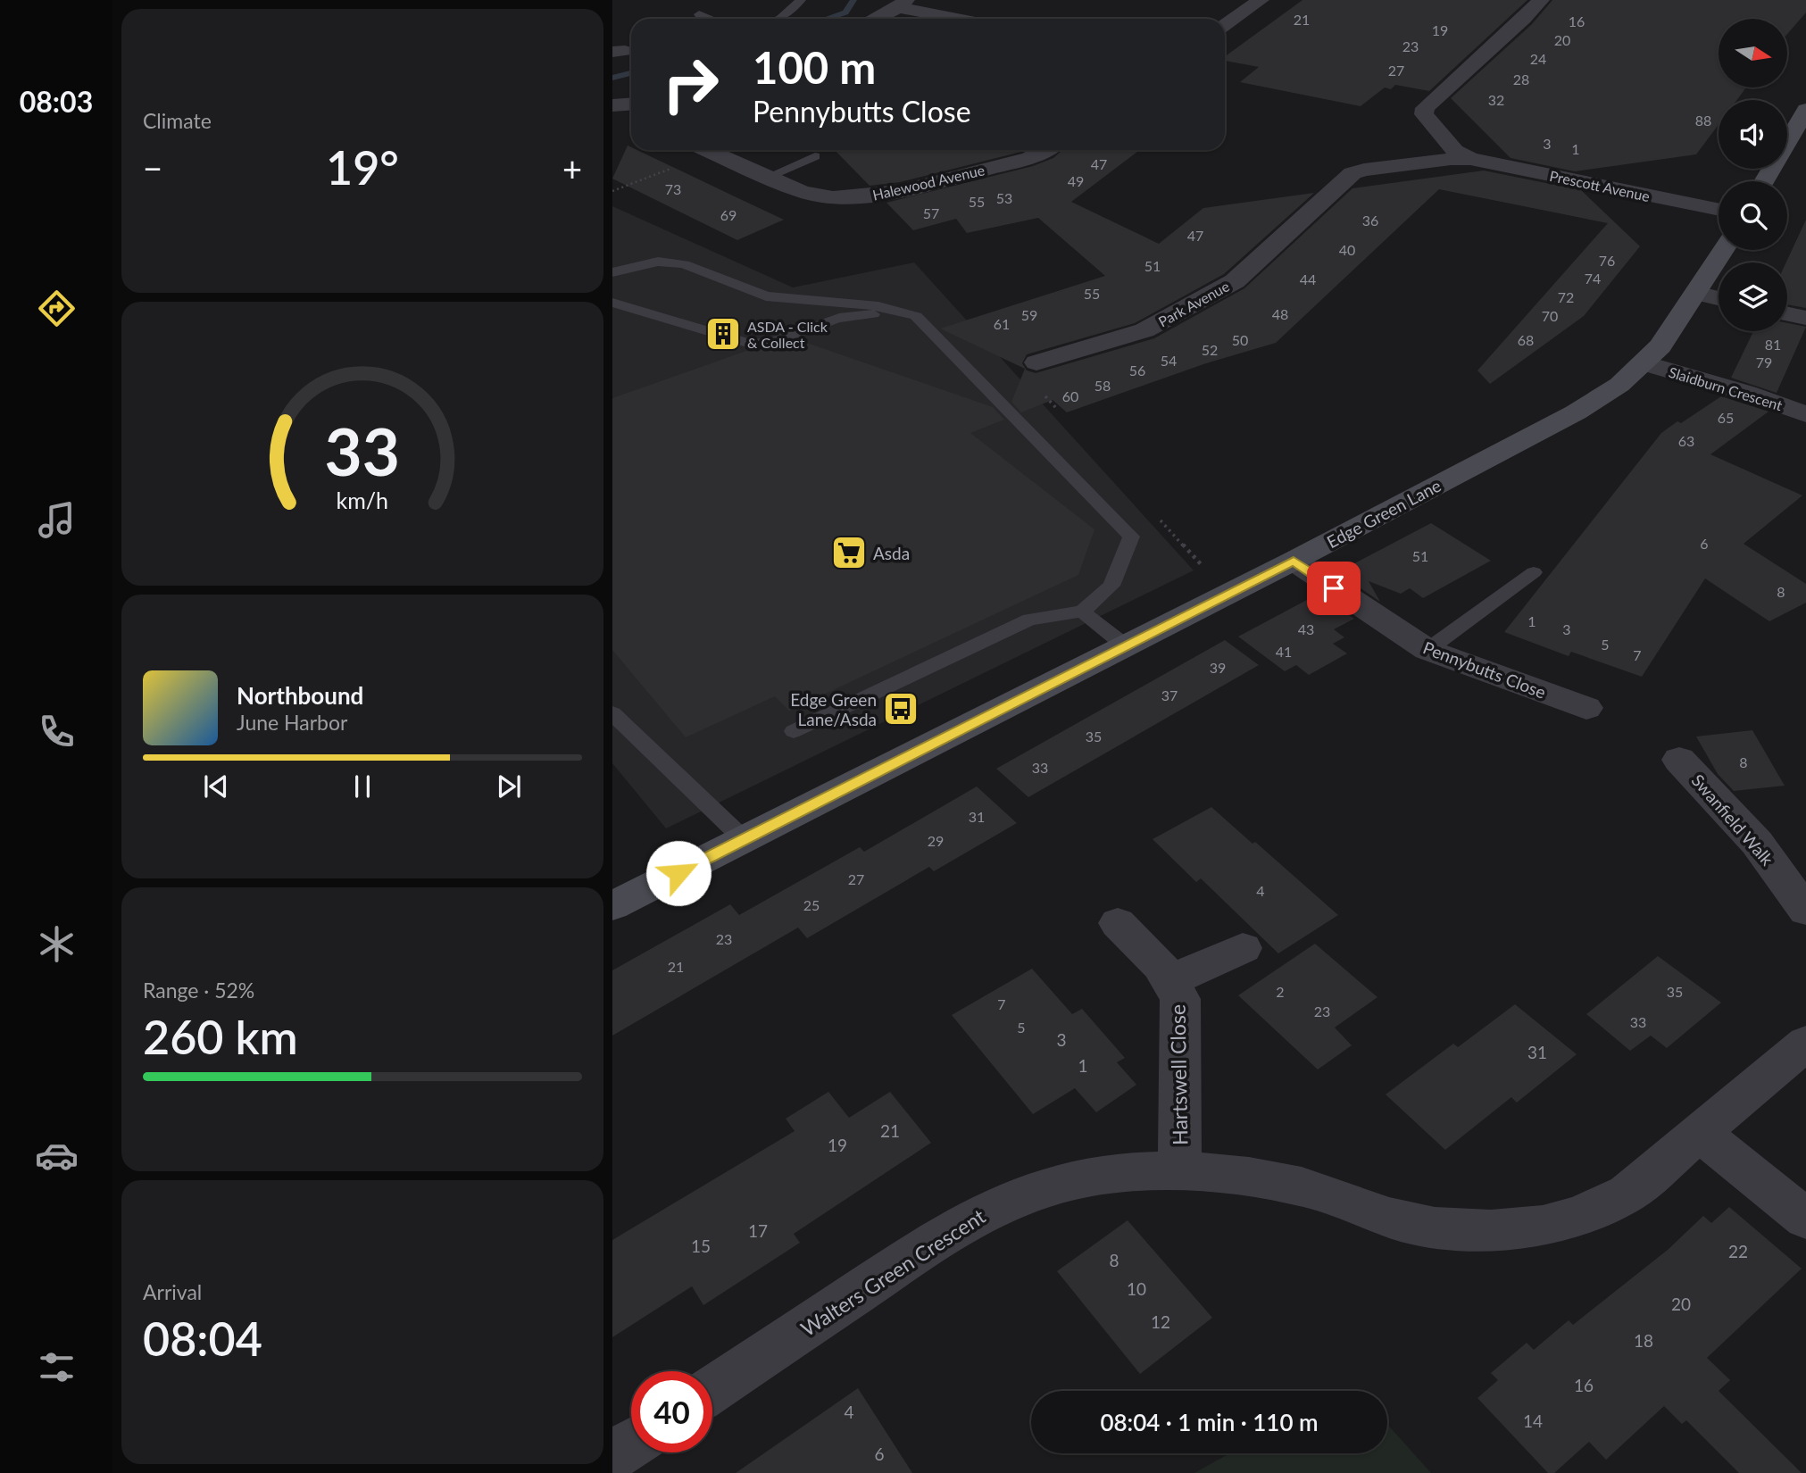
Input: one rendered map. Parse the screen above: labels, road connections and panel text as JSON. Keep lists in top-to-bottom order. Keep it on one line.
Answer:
{"streets":{"street":["Halewood Avenue","Prescott Avenue","Park Avenue","Slaidburn Crescent","Edge Green Lane","Pennybutts Close","Swanfield Walk","Hartswell Close","Walters Green Crescent"]},"crossings":[["Prescott Avenue","Park Avenue"],["Slaidburn Crescent","Edge Green Lane"],["Edge Green Lane","Pennybutts Close"],["Hartswell Close","Walters Green Crescent"]],"places":{"building":["ASDA - Click & Collect"],"supermarket":["Asda"],"bus stop":["Edge Green Lane/Asda"]},"house_numbers":["21","16","19","20","23","24","27","28","32","88","3","1","47","49","73","53","55","57","69","36","47","40","76","51","74","44","55","72","48","59","70","61","50","68","81","52","54","79","56","58","60","65","63","6","51","8","1","43","3","5","41","7","39","37","35","8","33","31","29","27","4","25","23","21","2","35","7","23","33","5","3","31","1","21","19","17","15","22","8","10","20","12","18","16","4","14","6"],"north":"right","page":{"tabs":"08:03","tile":["Climate",["Range · 52%","260 km"],["Arrival","08:04"]],"turn":["100 m","Pennybutts Close"],"heat":["−","19°","+"],"song":["Northbound","June Harbor"],"limit":"40","trip":"08:04 · 1 min · 110 m","gauge":["33","km/h"]}}
